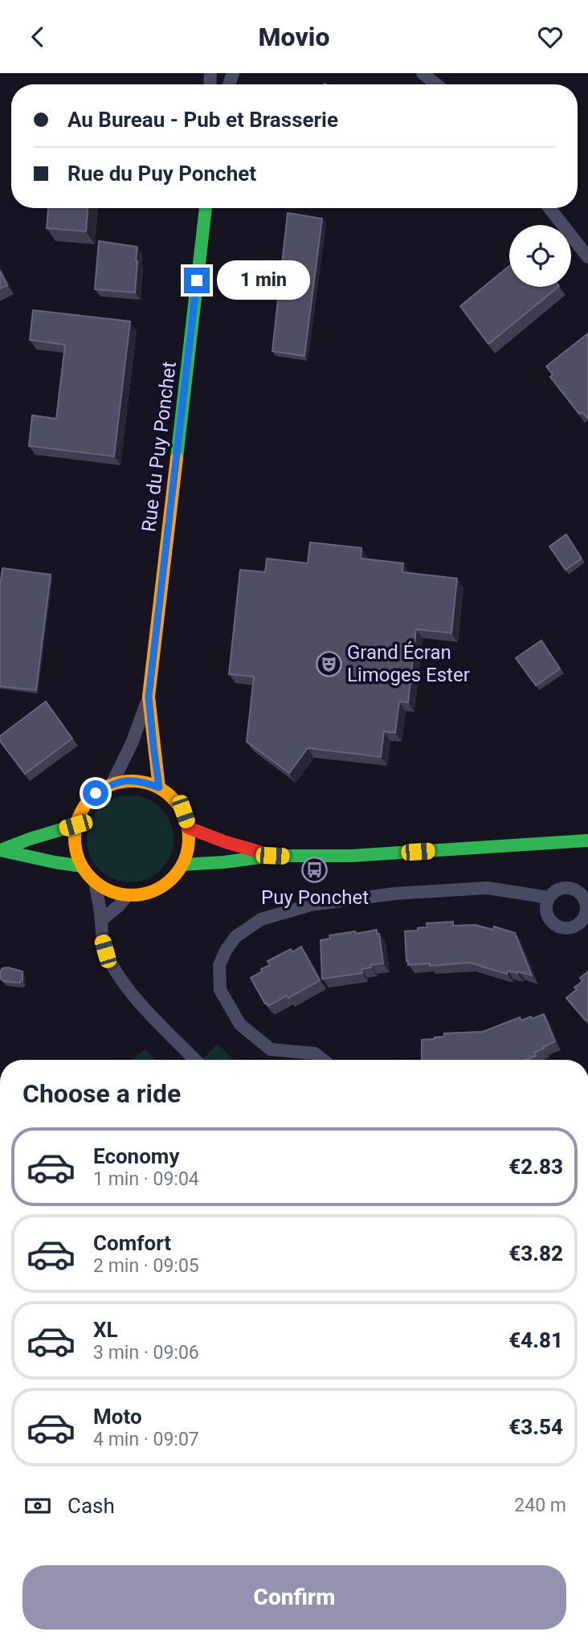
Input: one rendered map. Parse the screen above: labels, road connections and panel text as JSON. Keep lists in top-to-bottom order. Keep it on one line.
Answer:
{"streets":{"street":["Rue du Puy Ponchet"]},"places":{"theatre":["Grand Écran Limoges Ester"],"bus stop":["Puy Ponchet"]},"page":{"header":"Movio","banner":["Au Bureau - Pub et Brasserie","Rue du Puy Ponchet"],"bubble":"1 min","heading":"Choose a ride","list":[{"name":"Economy","note":"1 min · 09:04","value":"€2.83"},{"name":"Comfort","note":"2 min · 09:05","value":"€3.82"},{"name":"XL","note":"3 min · 09:06","value":"€4.81"},{"name":"Moto","note":"4 min · 09:07","value":"€3.54"}],"pay":["Cash","240 m"],"buttons":"Confirm"}}
